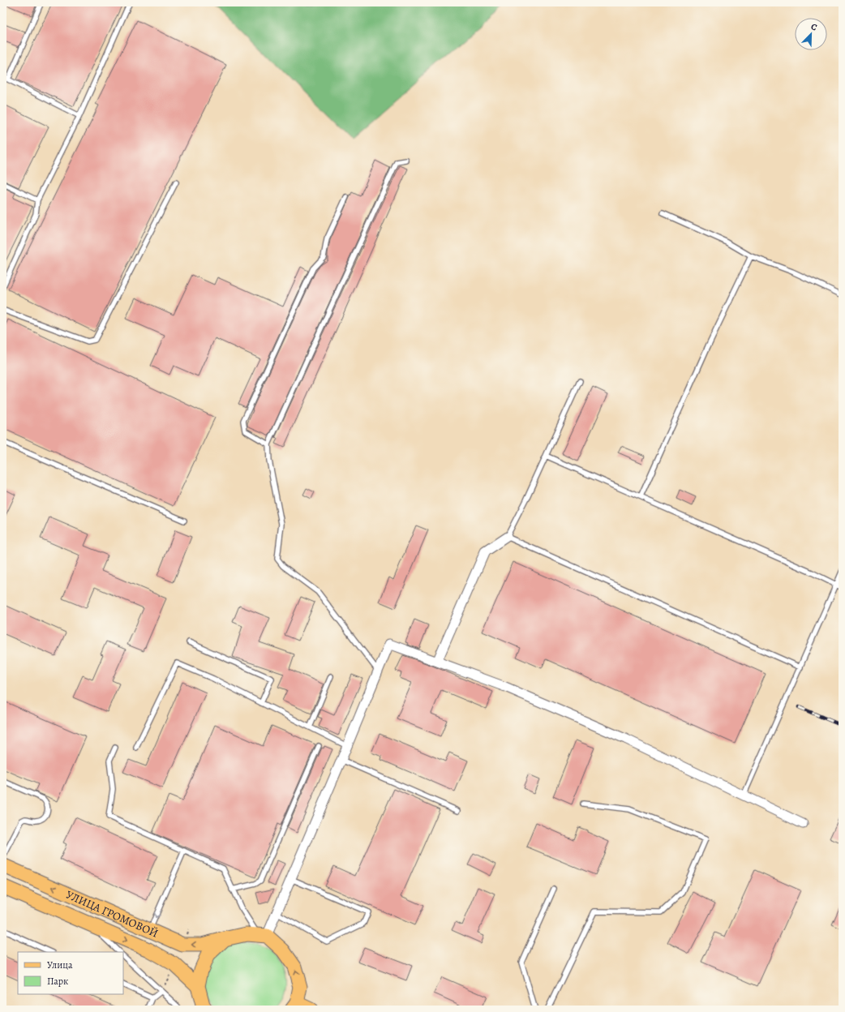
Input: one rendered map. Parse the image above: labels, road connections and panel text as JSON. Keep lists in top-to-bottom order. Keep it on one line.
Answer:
{"streets":{"main road":["УЛИЦА ГРОМОВОЙ"]},"legend":["Улица","Парк"],"north":"top right"}
